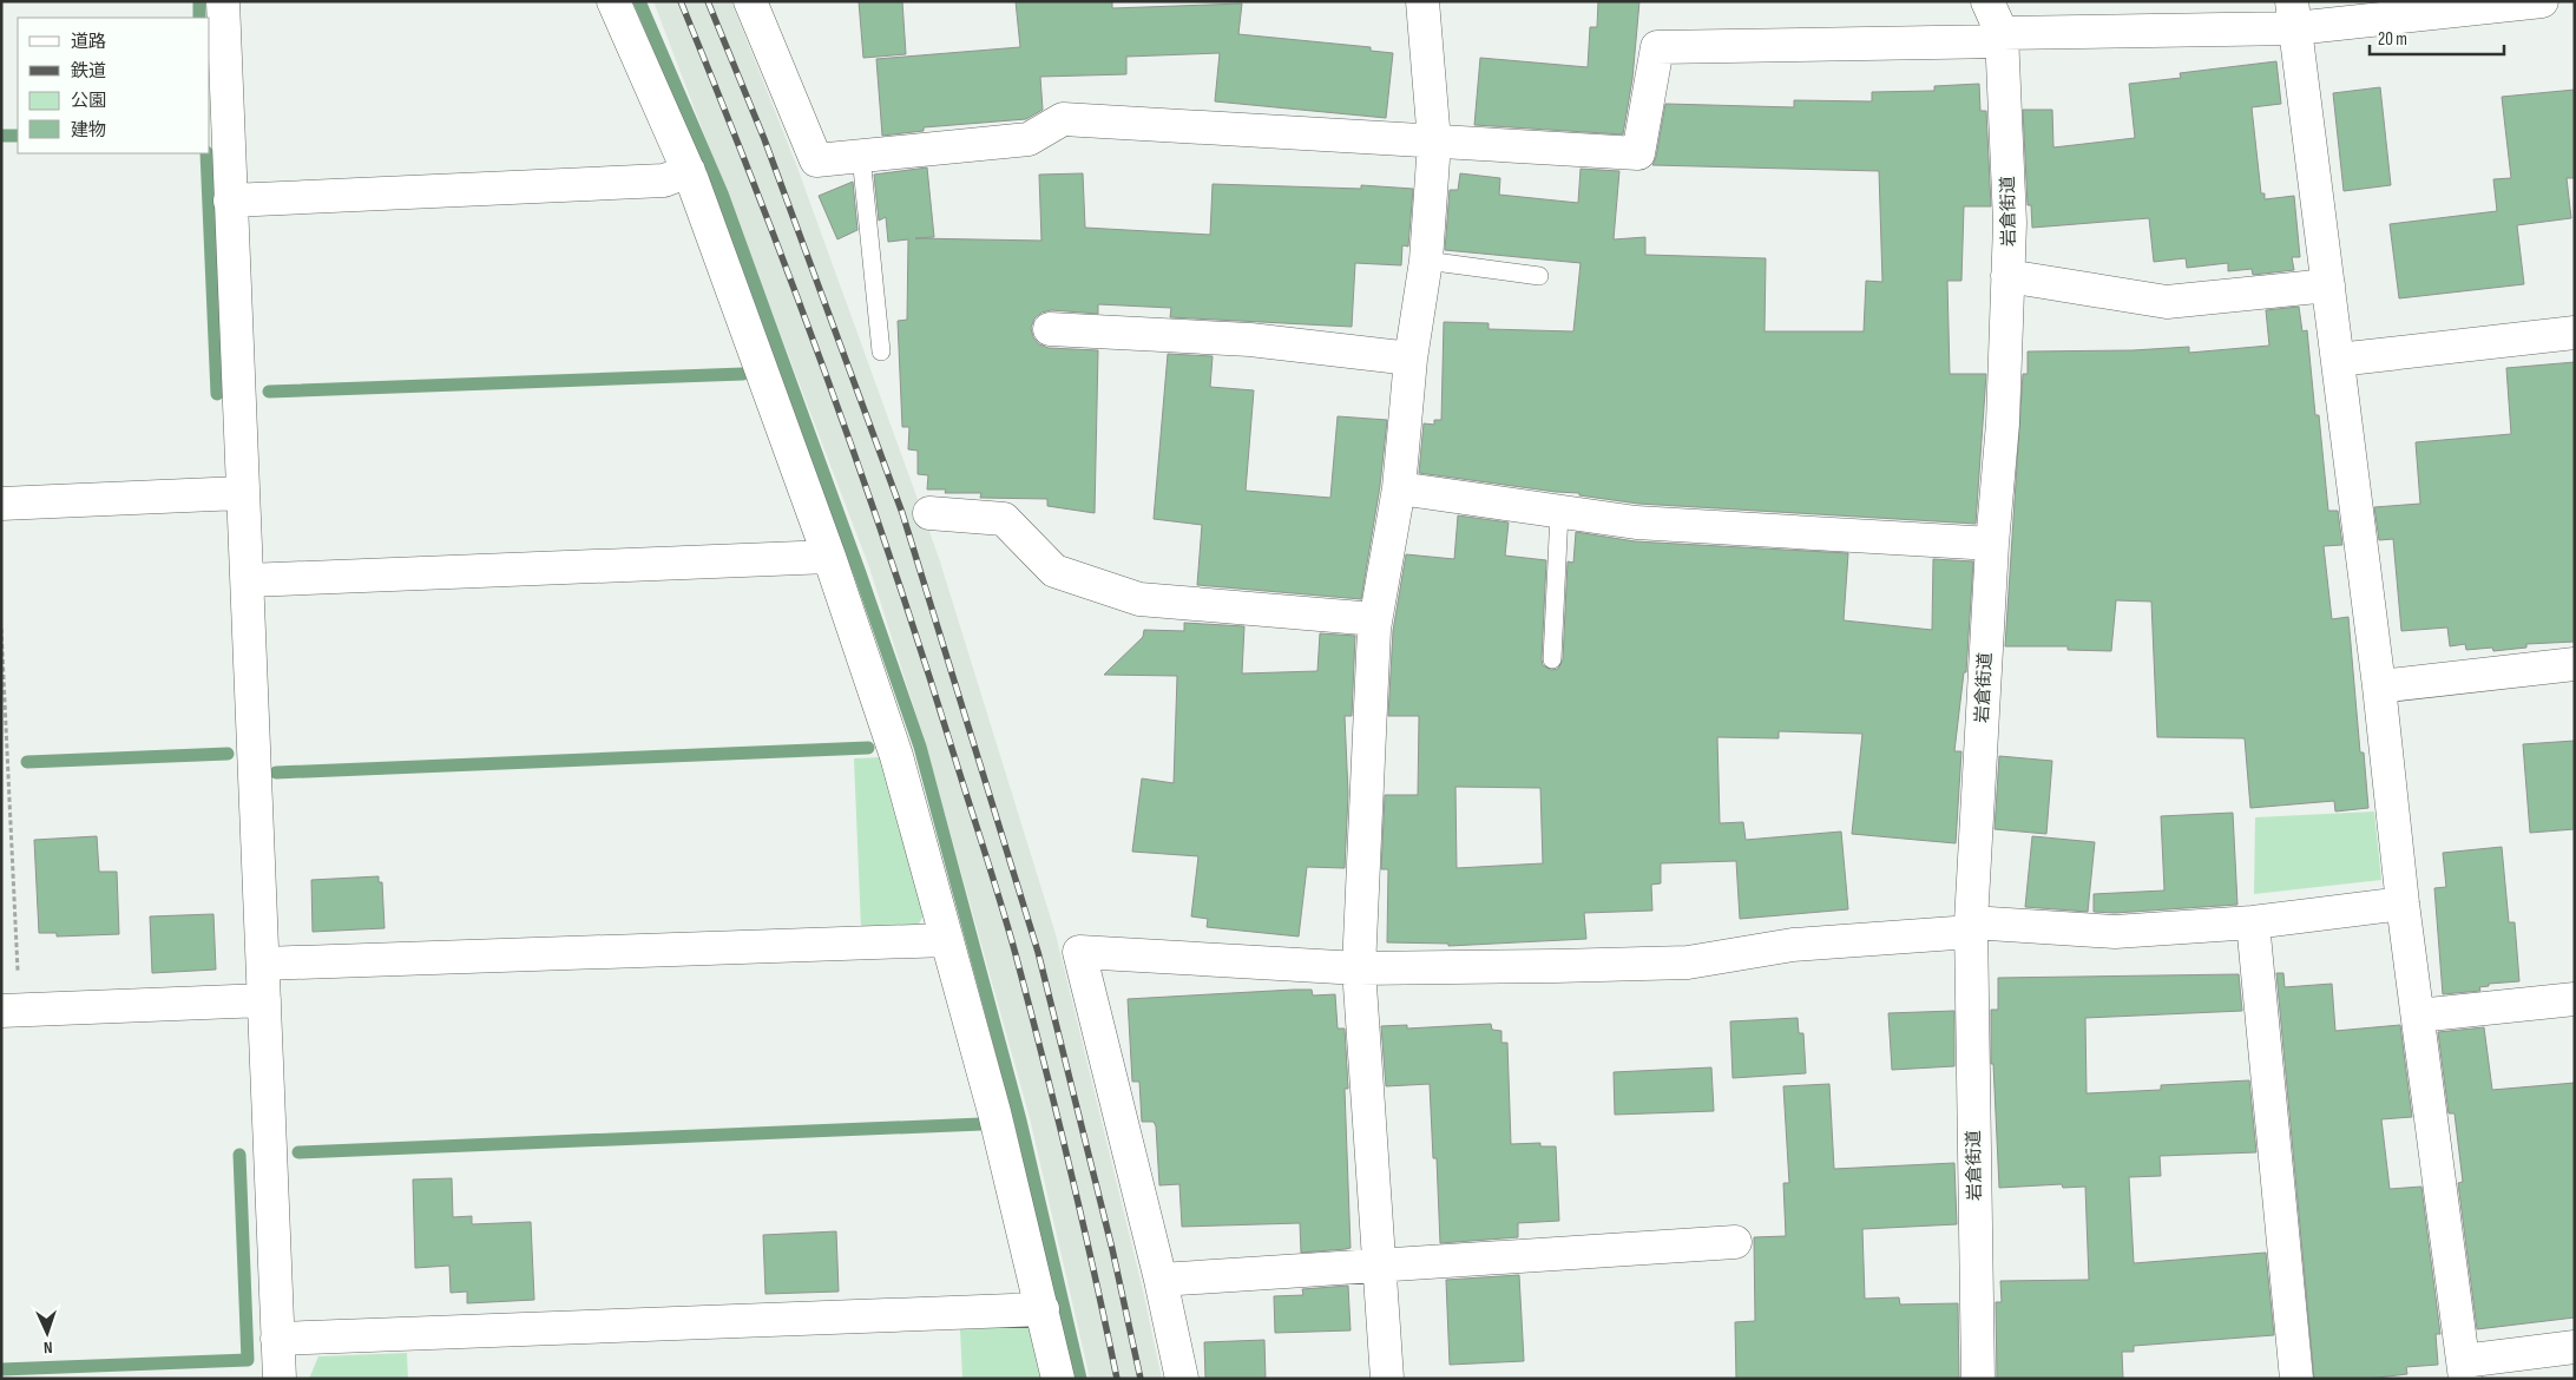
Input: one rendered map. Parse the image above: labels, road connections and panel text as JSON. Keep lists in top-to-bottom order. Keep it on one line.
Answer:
{"streets":{"street":["岩倉街道"]},"legend":["道路","鉄道","公園","建物"],"scale_bar":"20 m","north":"bottom"}
